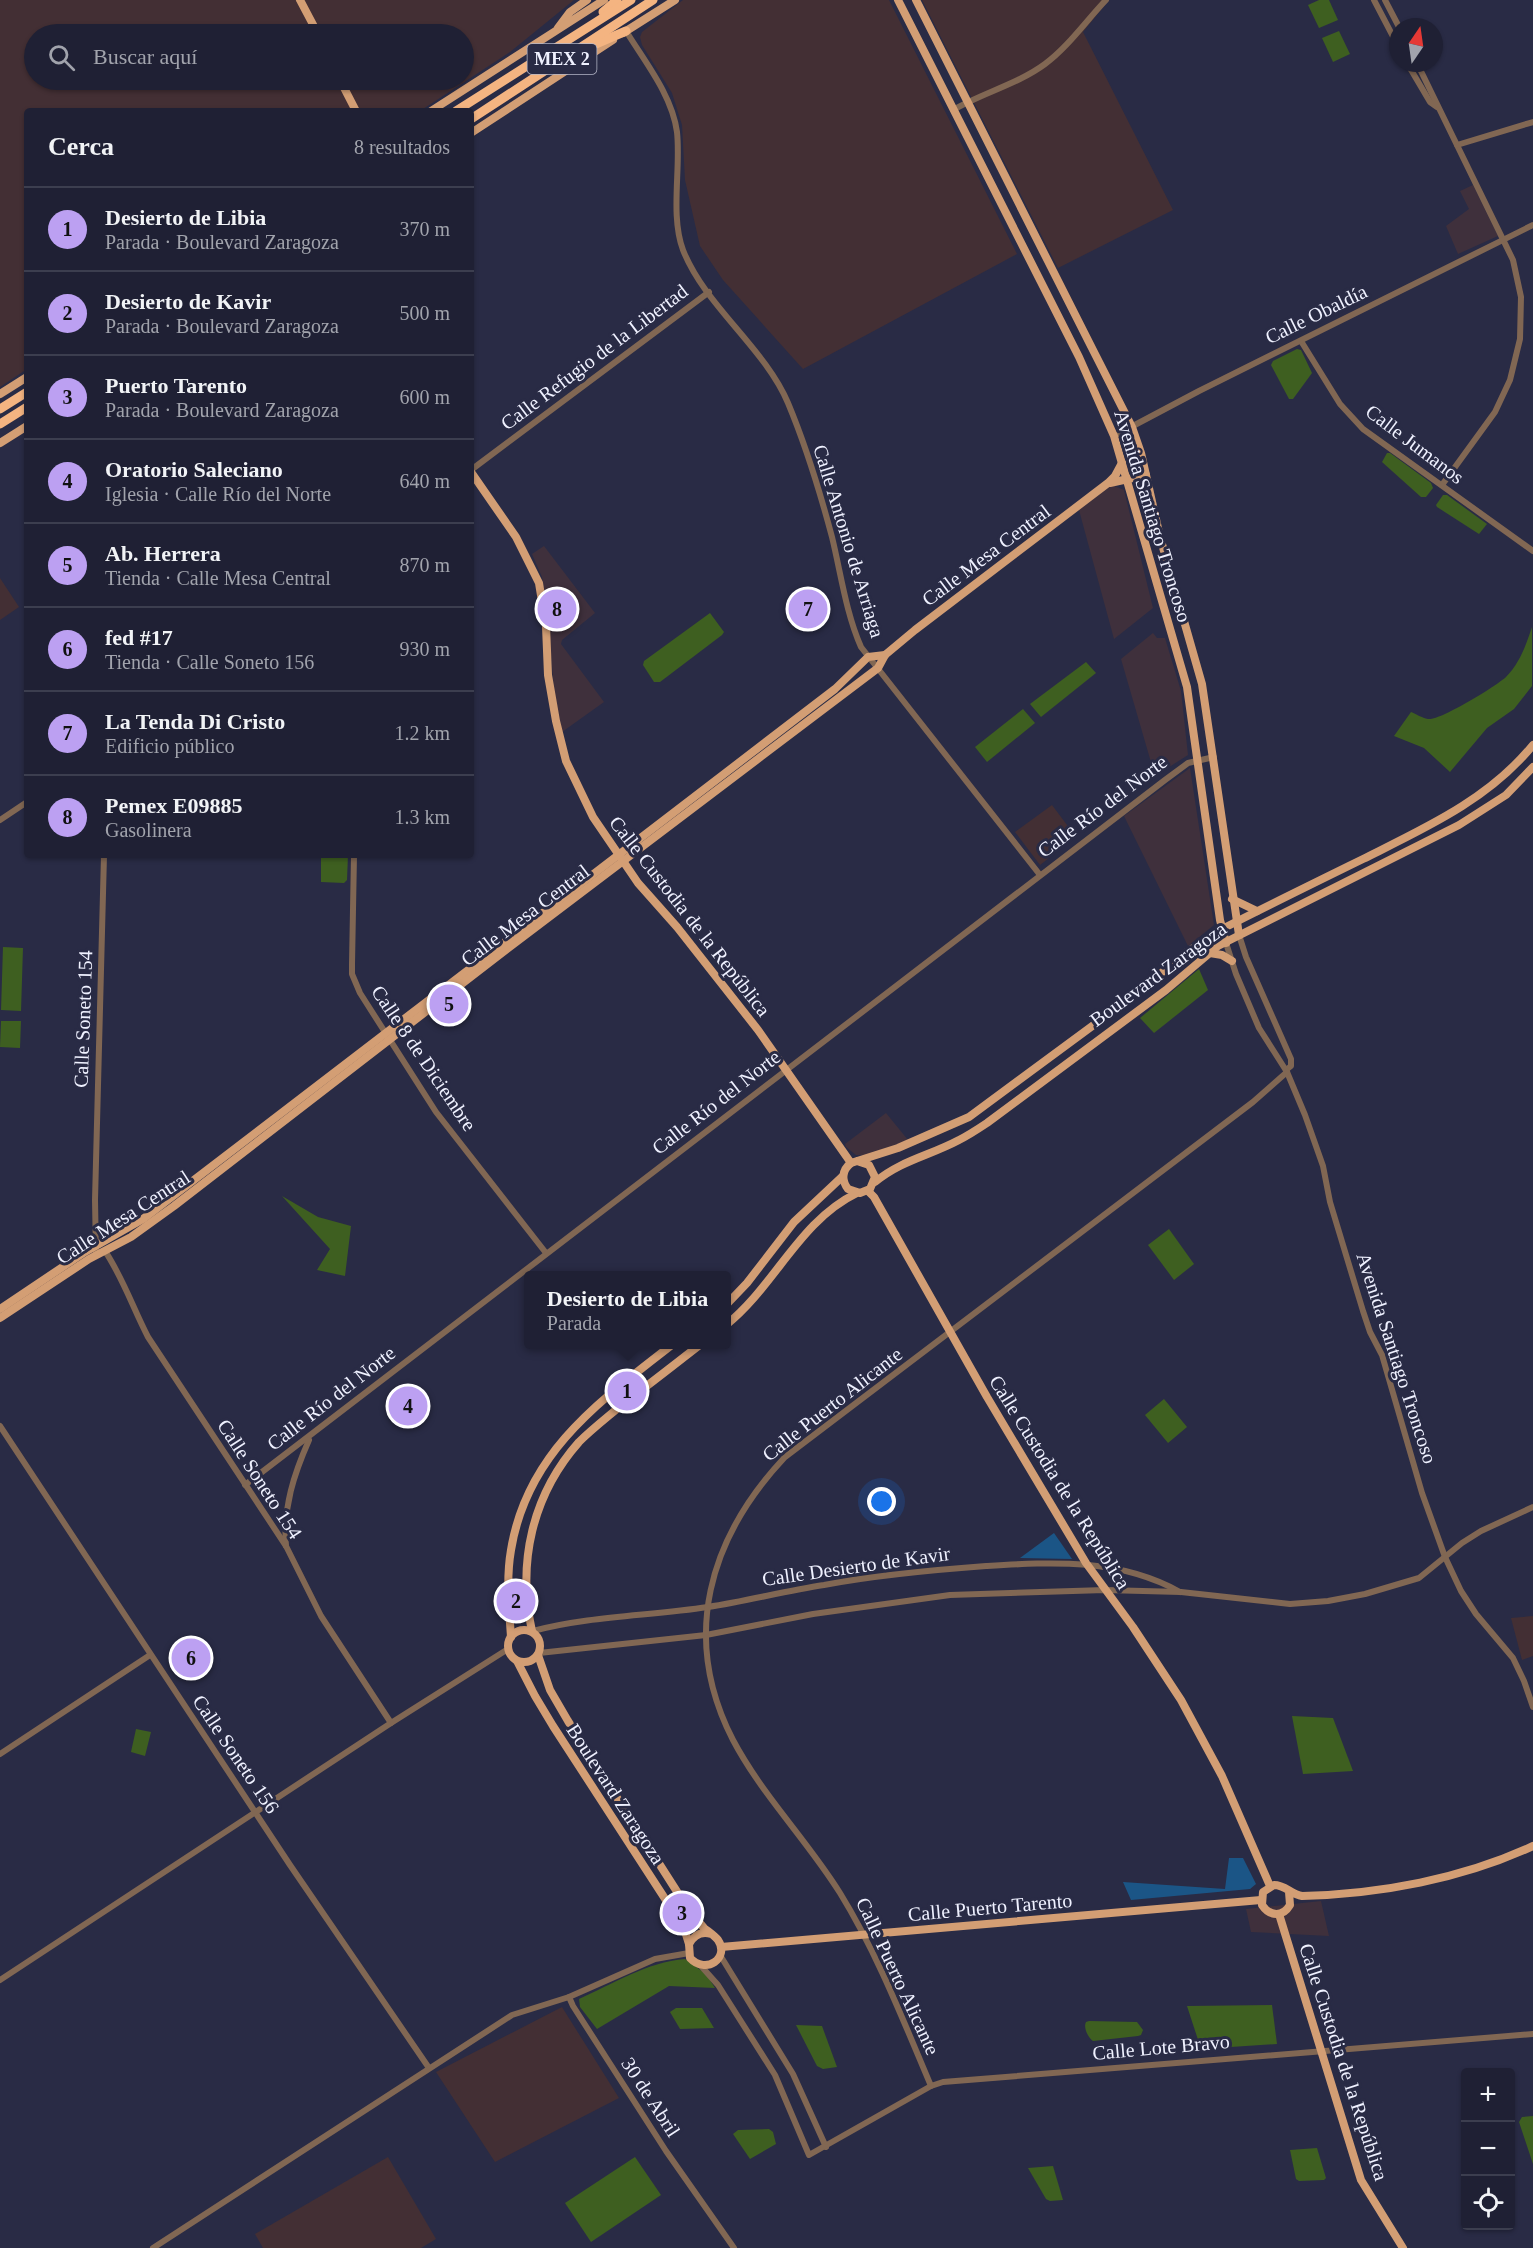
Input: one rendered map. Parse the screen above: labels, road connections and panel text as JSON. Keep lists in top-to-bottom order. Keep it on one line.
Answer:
{"streets":{"highway":["MEX 2"],"main road":["Avenida Santiago Troncoso","Calle Mesa Central","Calle Custodia de la República","Boulevard Zaragoza","Calle Puerto Tarento"],"street":["Calle Obaldía","Calle Refugio de la Libertad","Calle Jumanos","Calle Antonio de Arriaga","Calle Río del Norte","Calle Soneto 154","Calle 8 de Diciembre","Calle Puerto Alicante","Calle Desierto de Kavir","Calle Soneto 156","Calle Lote Bravo","30 de Abril"]},"crossings":[["MEX 2","Calle Antonio de Arriaga"],["Calle Obaldía","Calle Jumanos"],["Calle Obaldía","Avenida Santiago Troncoso"],["Calle Refugio de la Libertad","Calle Antonio de Arriaga"],["Avenida Santiago Troncoso","Calle Río del Norte"],["Avenida Santiago Troncoso","Boulevard Zaragoza"],["Avenida Santiago Troncoso","Calle Puerto Alicante"],["Avenida Santiago Troncoso","Calle Desierto de Kavir"],["Calle Antonio de Arriaga","Calle Mesa Central"],["Calle Antonio de Arriaga","Calle Río del Norte"],["Calle Mesa Central","Calle Custodia de la República"],["Calle Mesa Central","Calle Soneto 154"],["Calle Mesa Central","Calle 8 de Diciembre"],["Calle Río del Norte","Calle Custodia de la República"],["Calle Río del Norte","Calle Soneto 154"],["Calle Río del Norte","Calle 8 de Diciembre"],["Calle Custodia de la República","Boulevard Zaragoza"],["Calle Custodia de la República","Calle Puerto Alicante"],["Calle Custodia de la República","Calle Desierto de Kavir"],["Calle Custodia de la República","Calle Puerto Tarento"],["Calle Custodia de la República","Calle Lote Bravo"],["Boulevard Zaragoza","Calle Desierto de Kavir"],["Boulevard Zaragoza","Calle Puerto Tarento"],["Boulevard Zaragoza","Calle Lote Bravo"],["Calle Puerto Alicante","Calle Desierto de Kavir"],["Calle Puerto Alicante","Calle Puerto Tarento"],["Calle Puerto Alicante","Calle Lote Bravo"],["Calle Puerto Tarento","Calle Lote Bravo"]],"north":"top","page":{"search":"Buscar aquí","heading":["Cerca","8 resultados"],"list":[{"mark":"1","name":"Desierto de Libia","note":"Parada · Boulevard Zaragoza","value":"370 m"},{"mark":"2","name":"Desierto de Kavir","note":"Parada · Boulevard Zaragoza","value":"500 m"},{"mark":"3","name":"Puerto Tarento","note":"Parada · Boulevard Zaragoza","value":"600 m"},{"mark":"4","name":"Oratorio Saleciano","note":"Iglesia · Calle Río del Norte","value":"640 m"},{"mark":"5","name":"Ab. Herrera","note":"Tienda · Calle Mesa Central","value":"870 m"},{"mark":"6","name":"fed #17","note":"Tienda · Calle Soneto 156","value":"930 m"},{"mark":"7","name":"La Tenda Di Cristo","note":"Edificio público","value":"1.2 km"},{"mark":"8","name":"Pemex E09885","note":"Gasolinera","value":"1.3 km"}],"pins":["7","8","5","1","4","2","6","3"],"popup":["Desierto de Libia","Parada"],"map_buttons":["+","−"]}}
